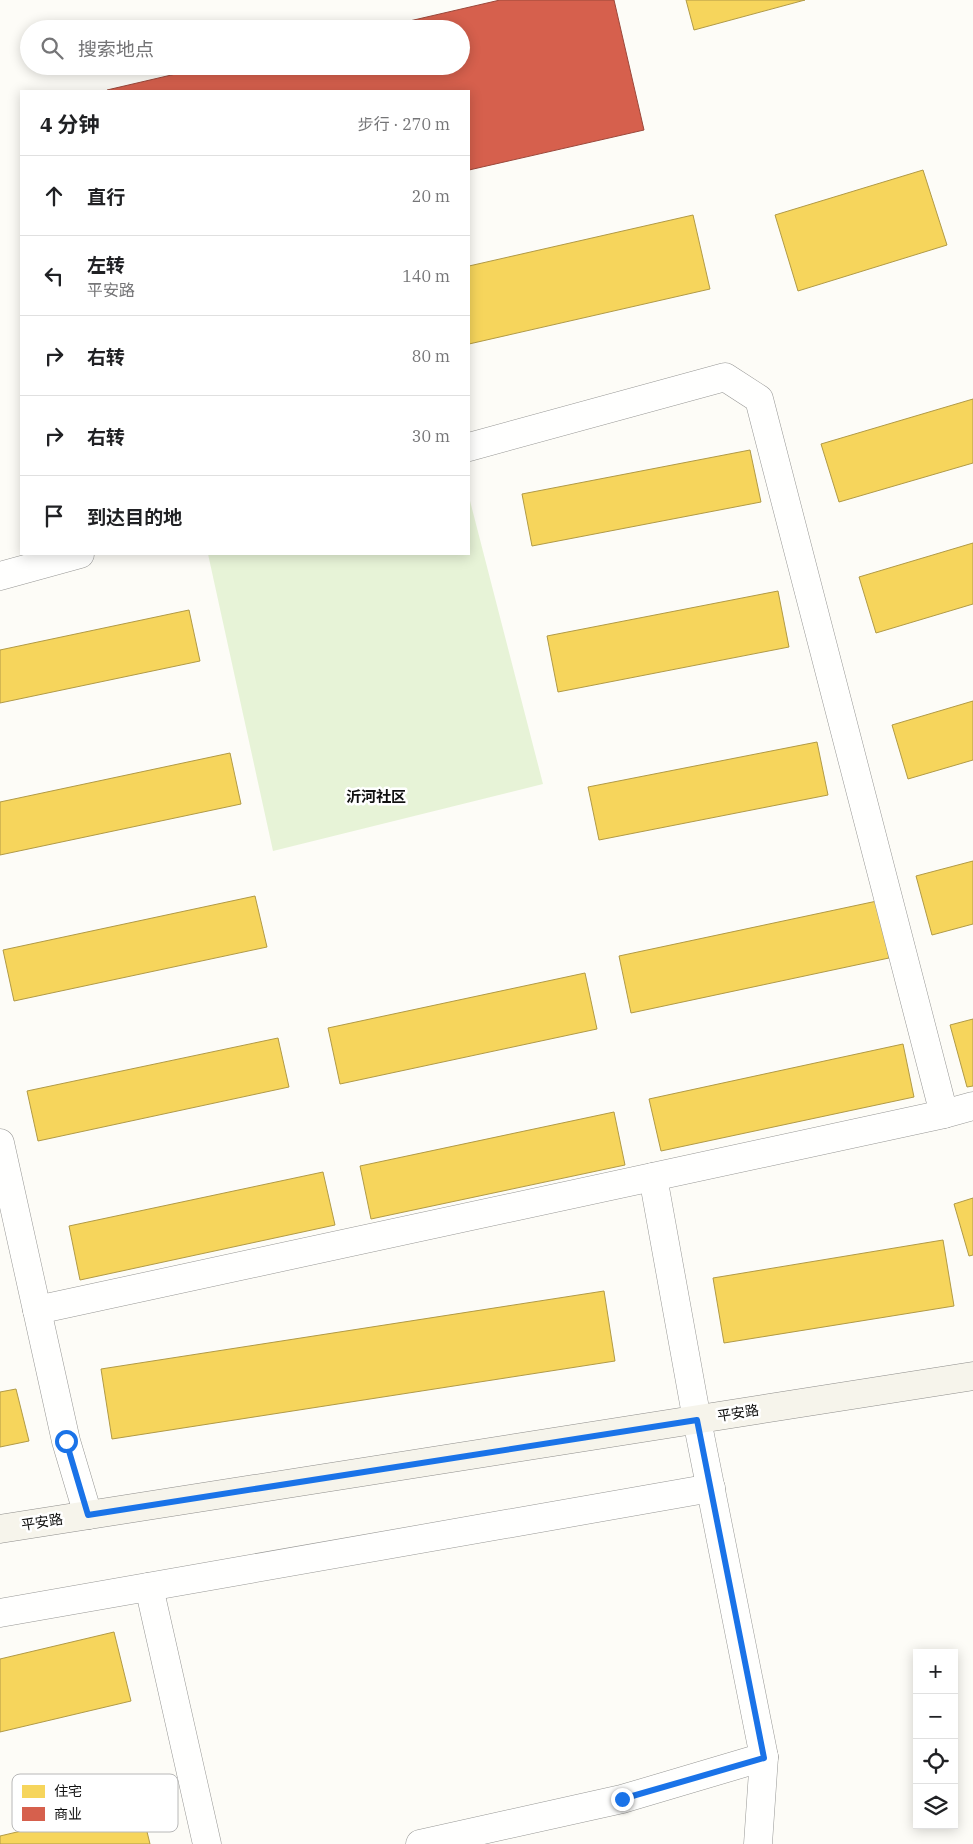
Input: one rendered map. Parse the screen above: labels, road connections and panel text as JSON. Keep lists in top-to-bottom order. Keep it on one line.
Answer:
{"streets":{"main road":["平安路"]},"districts":["沂河社区"],"legend":["住宅","商业"],"page":{"search":"搜索地点","heading":["4 分钟","步行 · 270 m"],"list":[["直行","20 m"],["左转","平安路","140 m"],["右转","80 m"],["右转","30 m"],"到达目的地"],"map_buttons":["+","−"]}}
